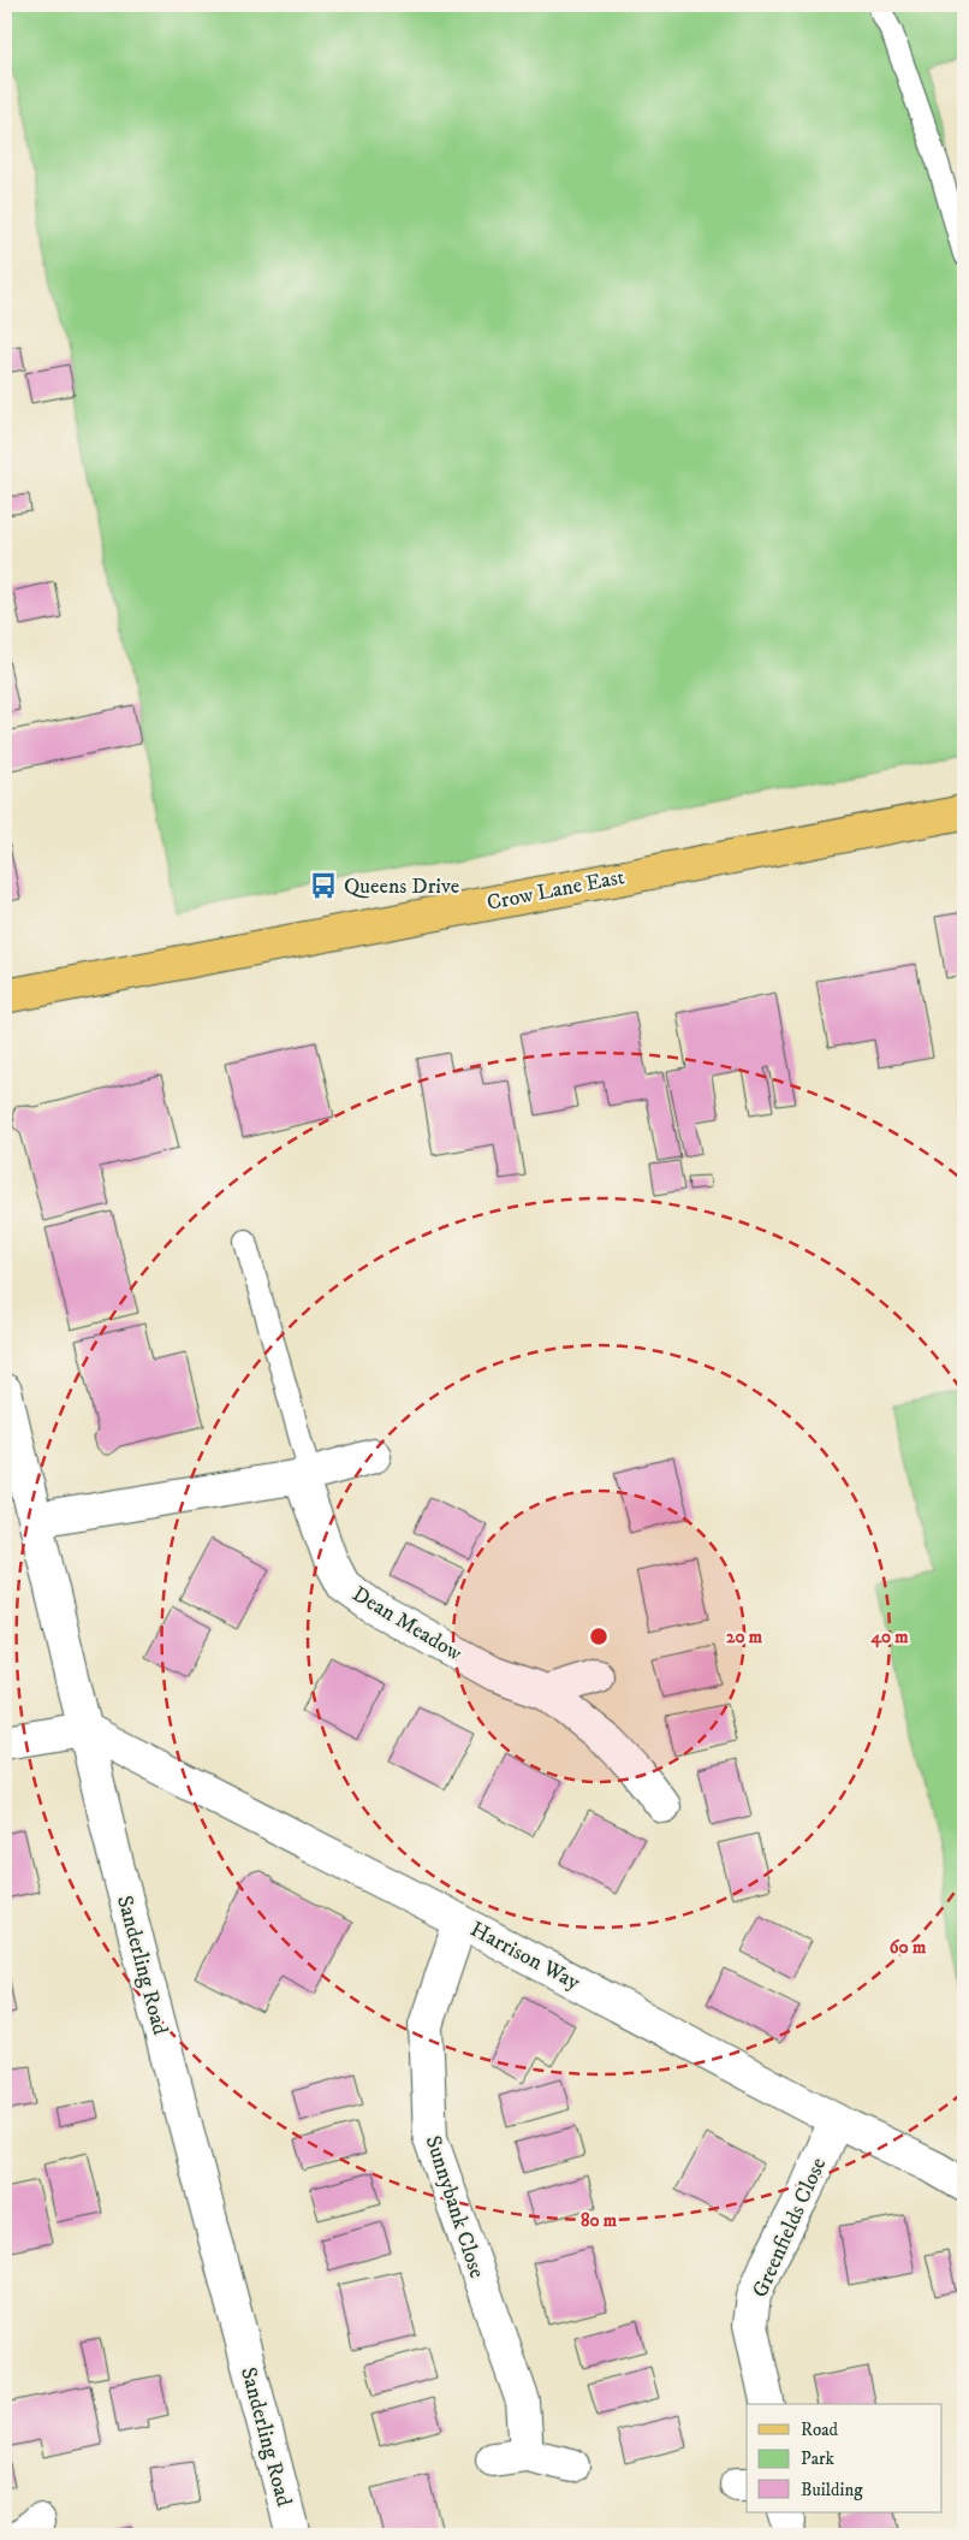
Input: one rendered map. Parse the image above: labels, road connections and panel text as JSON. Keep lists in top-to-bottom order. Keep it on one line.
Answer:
{"streets":{"main road":["Crow Lane East"],"street":["Dean Meadow","Harrison Way","Sanderling Road","Sunnybank Close","Greenfields Close"]},"crossings":[["Harrison Way","Sanderling Road"],["Harrison Way","Sunnybank Close"],["Harrison Way","Greenfields Close"]],"places":{"bus stop":["Queens Drive"]},"legend":["Road","Park","Building"],"rings":["20 m","40 m","60 m","80 m"]}
